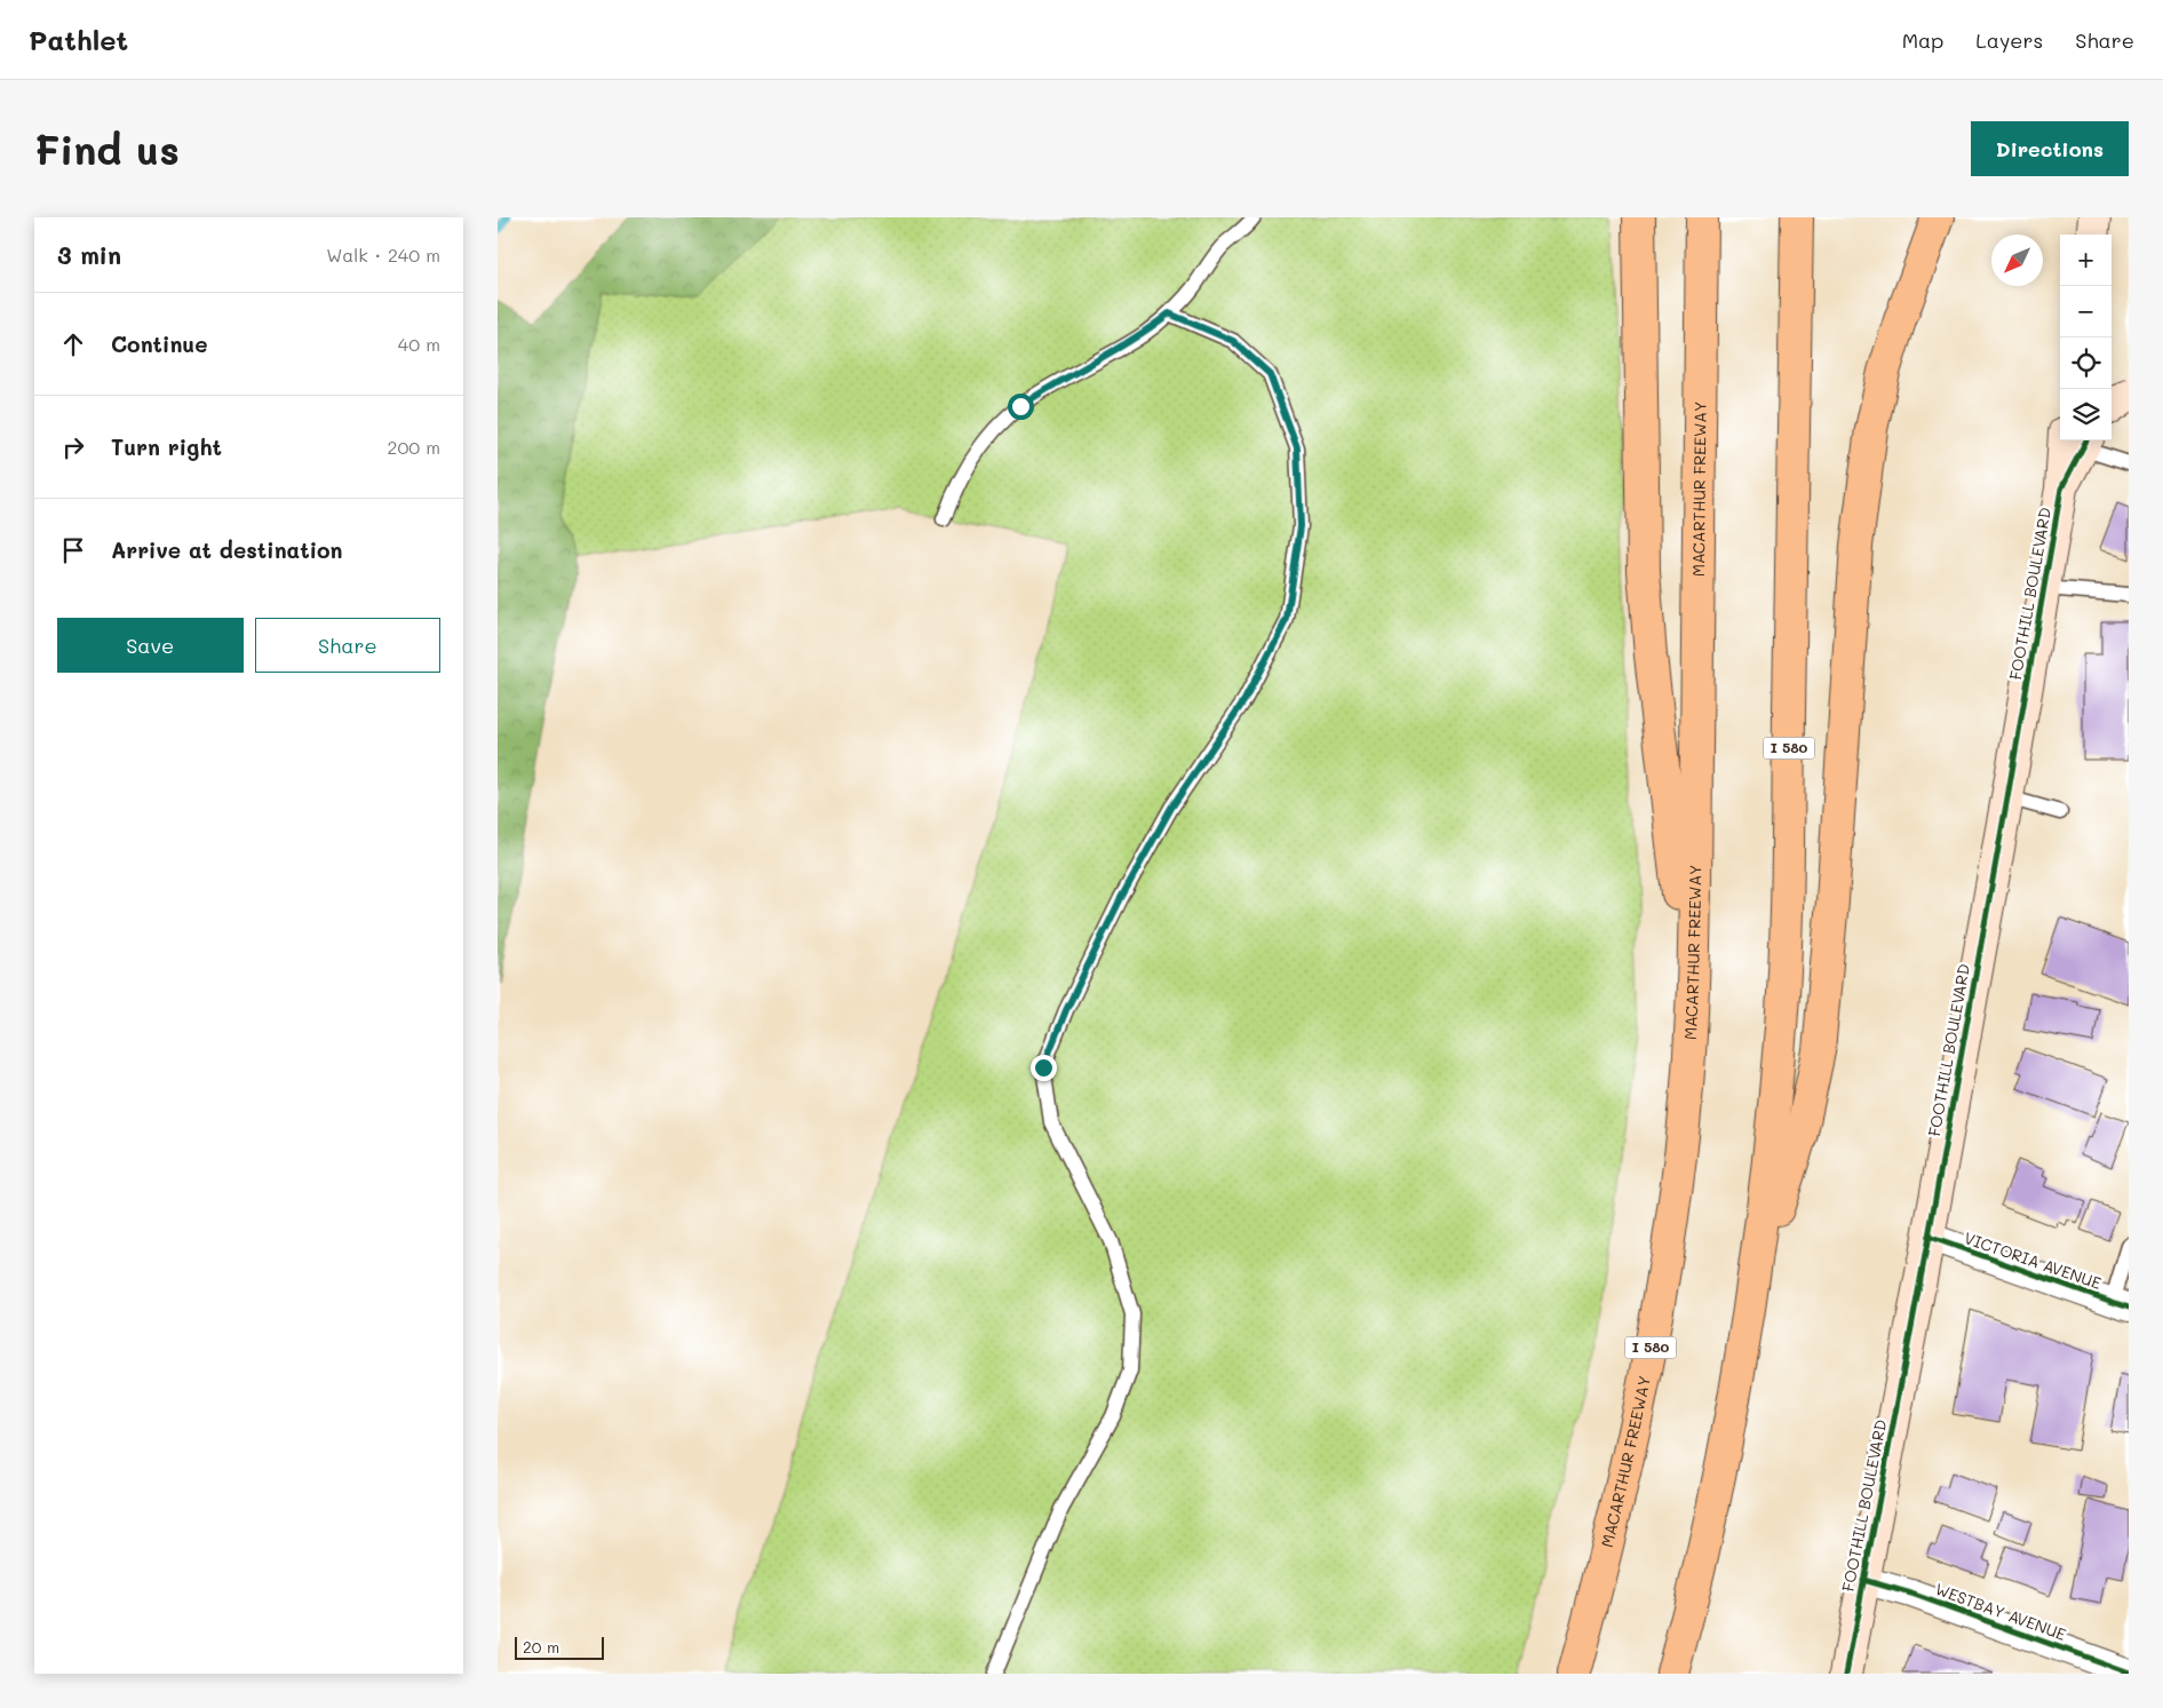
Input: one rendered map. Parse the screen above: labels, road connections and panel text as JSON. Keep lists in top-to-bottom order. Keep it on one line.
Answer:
{"streets":{"highway":["MACARTHUR FREEWAY","I 580"],"street":["FOOTHILL BOULEVARD","VICTORIA AVENUE","WESTBAY AVENUE"]},"crossings":[["FOOTHILL BOULEVARD","VICTORIA AVENUE"],["FOOTHILL BOULEVARD","WESTBAY AVENUE"]],"scale_bar":"20 m","north":"bottom left","page":{"header":"Pathlet","nav":["Map","Layers","Share"],"buttons":["Directions",["Save","Share"]],"title":"Find us","heading":["3 min","Walk · 240 m"],"map_buttons":["+","−"],"list":[["Continue","40 m"],["Turn right","200 m"],"Arrive at destination"],"scale":"20 m"}}
